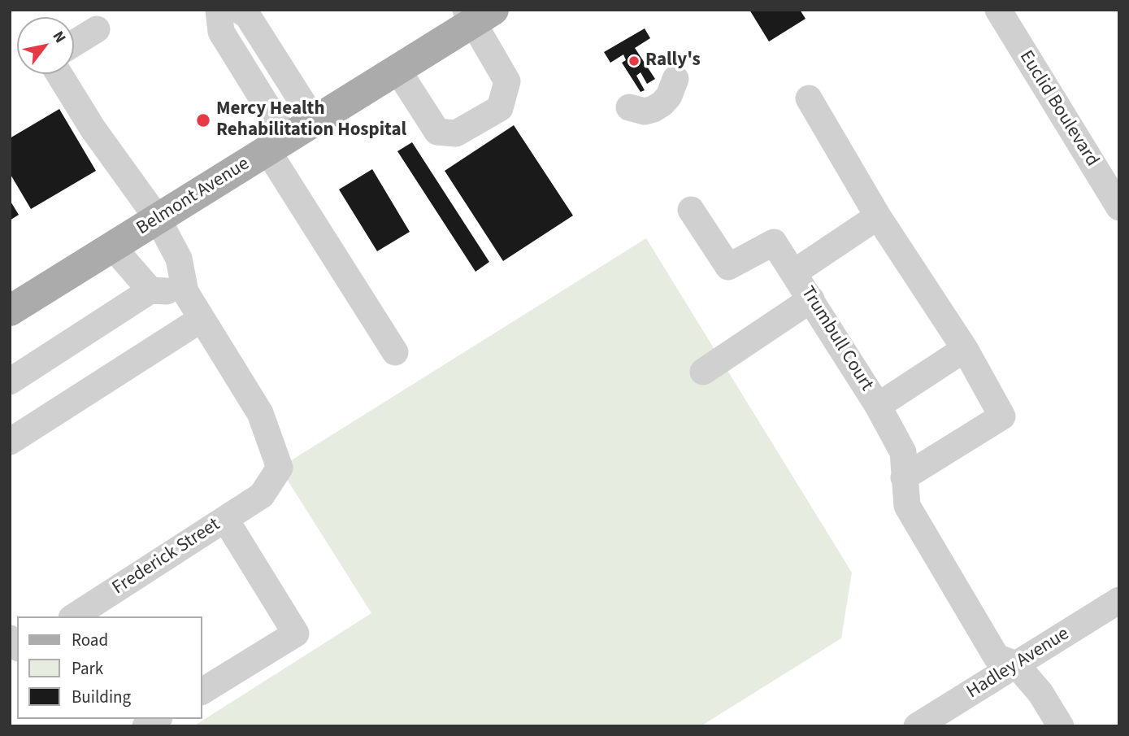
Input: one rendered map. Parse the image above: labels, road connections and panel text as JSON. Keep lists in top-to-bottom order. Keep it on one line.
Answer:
{"streets":{"main road":["Belmont Avenue"],"street":["Euclid Boulevard","Trumbull Court","Frederick Street","Hadley Avenue"]},"crossings":[["Trumbull Court","Hadley Avenue"]],"places":["Rally's","Mercy Health Rehabilitation Hospital"],"legend":["Road","Park","Building"],"north":"top right"}
